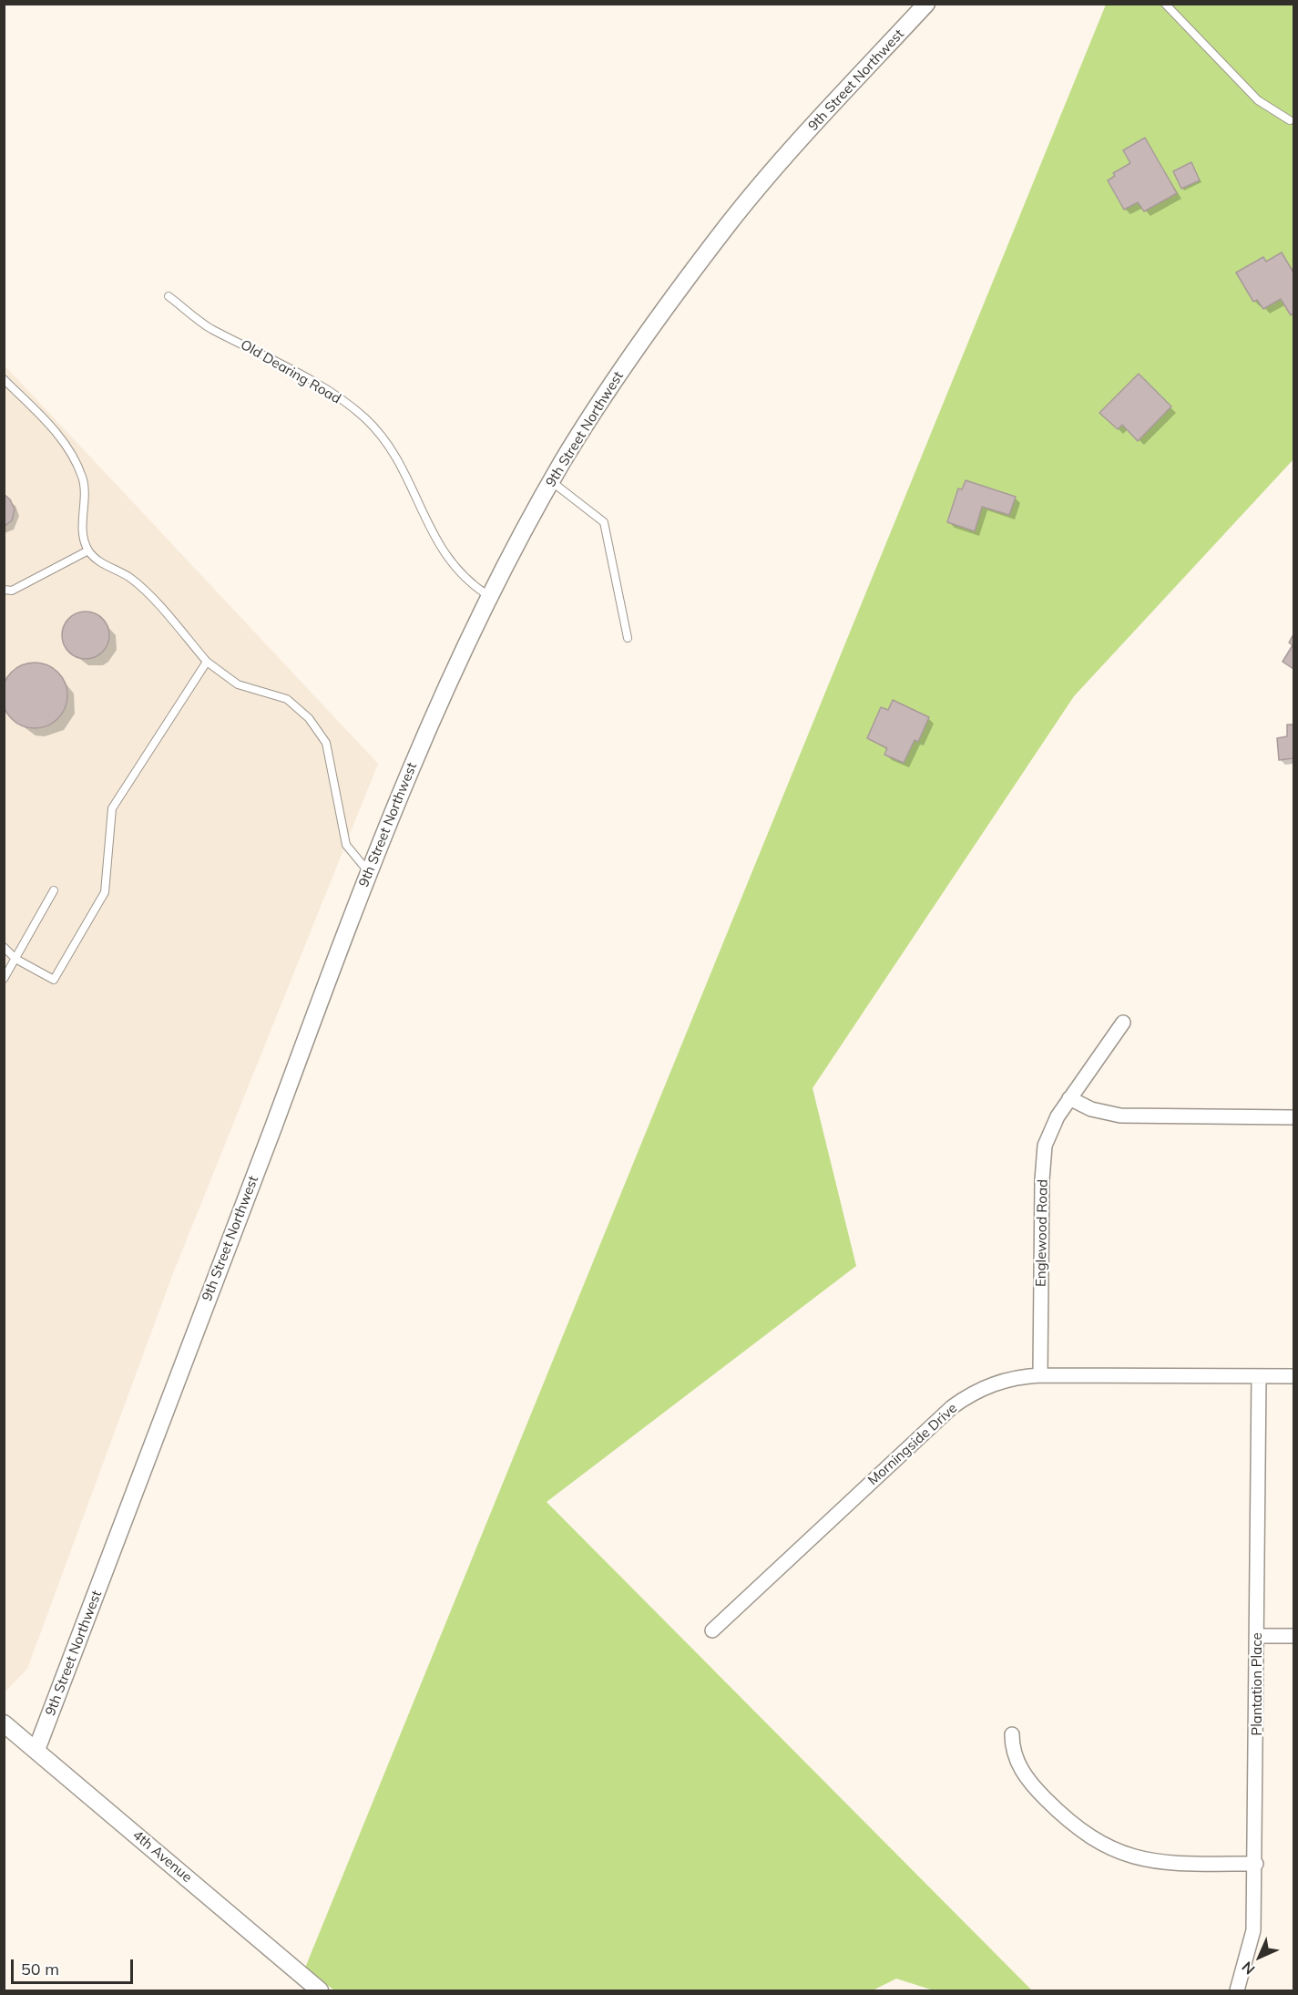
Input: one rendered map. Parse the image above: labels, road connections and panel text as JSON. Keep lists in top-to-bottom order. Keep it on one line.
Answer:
{"streets":{"street":["9th Street Northwest","Englewood Road","Morningside Drive","Plantation Place","4th Avenue"],"lane":["Old Dearing Road"]},"crossings":[["9th Street Northwest","Old Dearing Road"],["9th Street Northwest","4th Avenue"],["Englewood Road","Morningside Drive"],["Morningside Drive","Plantation Place"]],"scale_bar":"50 m","north":"bottom left"}
